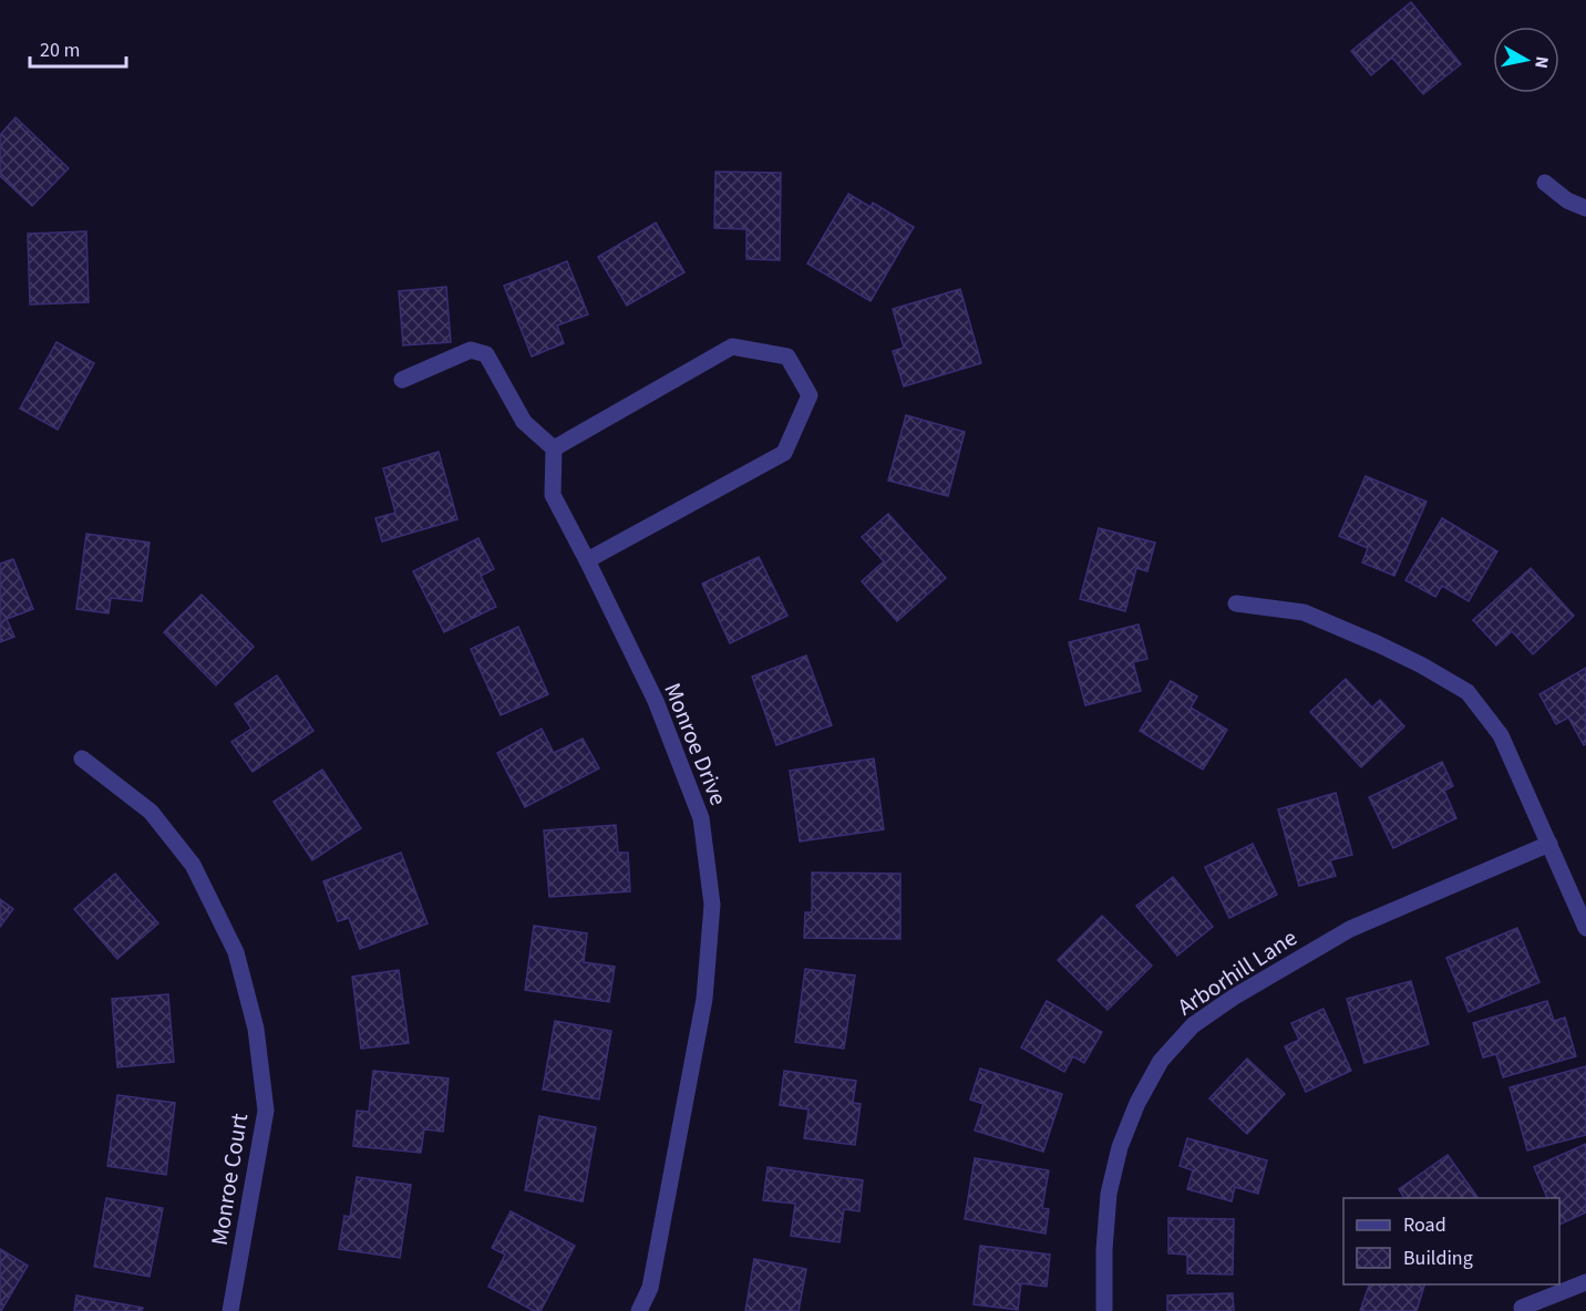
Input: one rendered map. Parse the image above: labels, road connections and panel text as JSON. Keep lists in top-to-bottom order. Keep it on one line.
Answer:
{"streets":{"street":["Monroe Drive","Arborhill Lane","Monroe Court"]},"legend":["Road","Building"],"scale_bar":"20 m","north":"right"}
